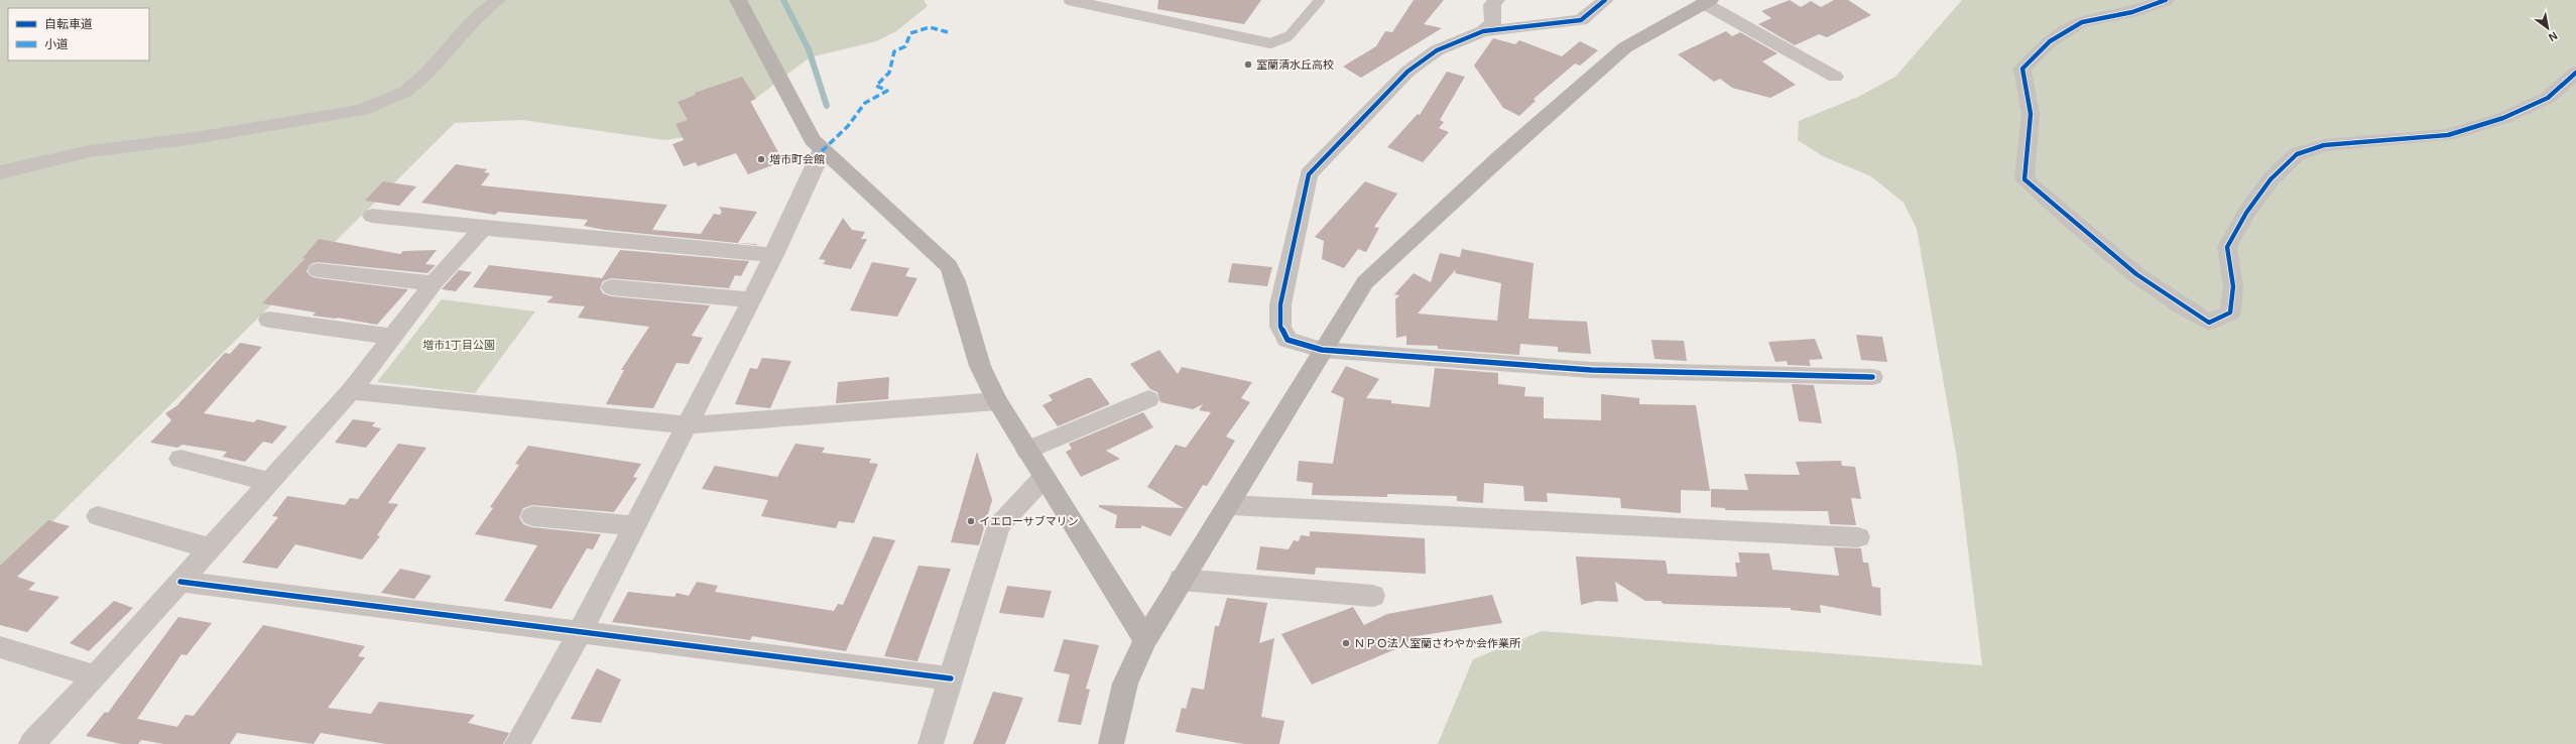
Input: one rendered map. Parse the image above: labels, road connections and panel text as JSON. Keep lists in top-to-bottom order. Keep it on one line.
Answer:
{"parks":["増市1丁目公園"],"places":["室蘭清水丘高校","増市町会館","イエローサブマリン","ＮＰＯ法人室蘭さわやか会作業所"],"legend":["自転車道","小道"],"north":"bottom right"}
